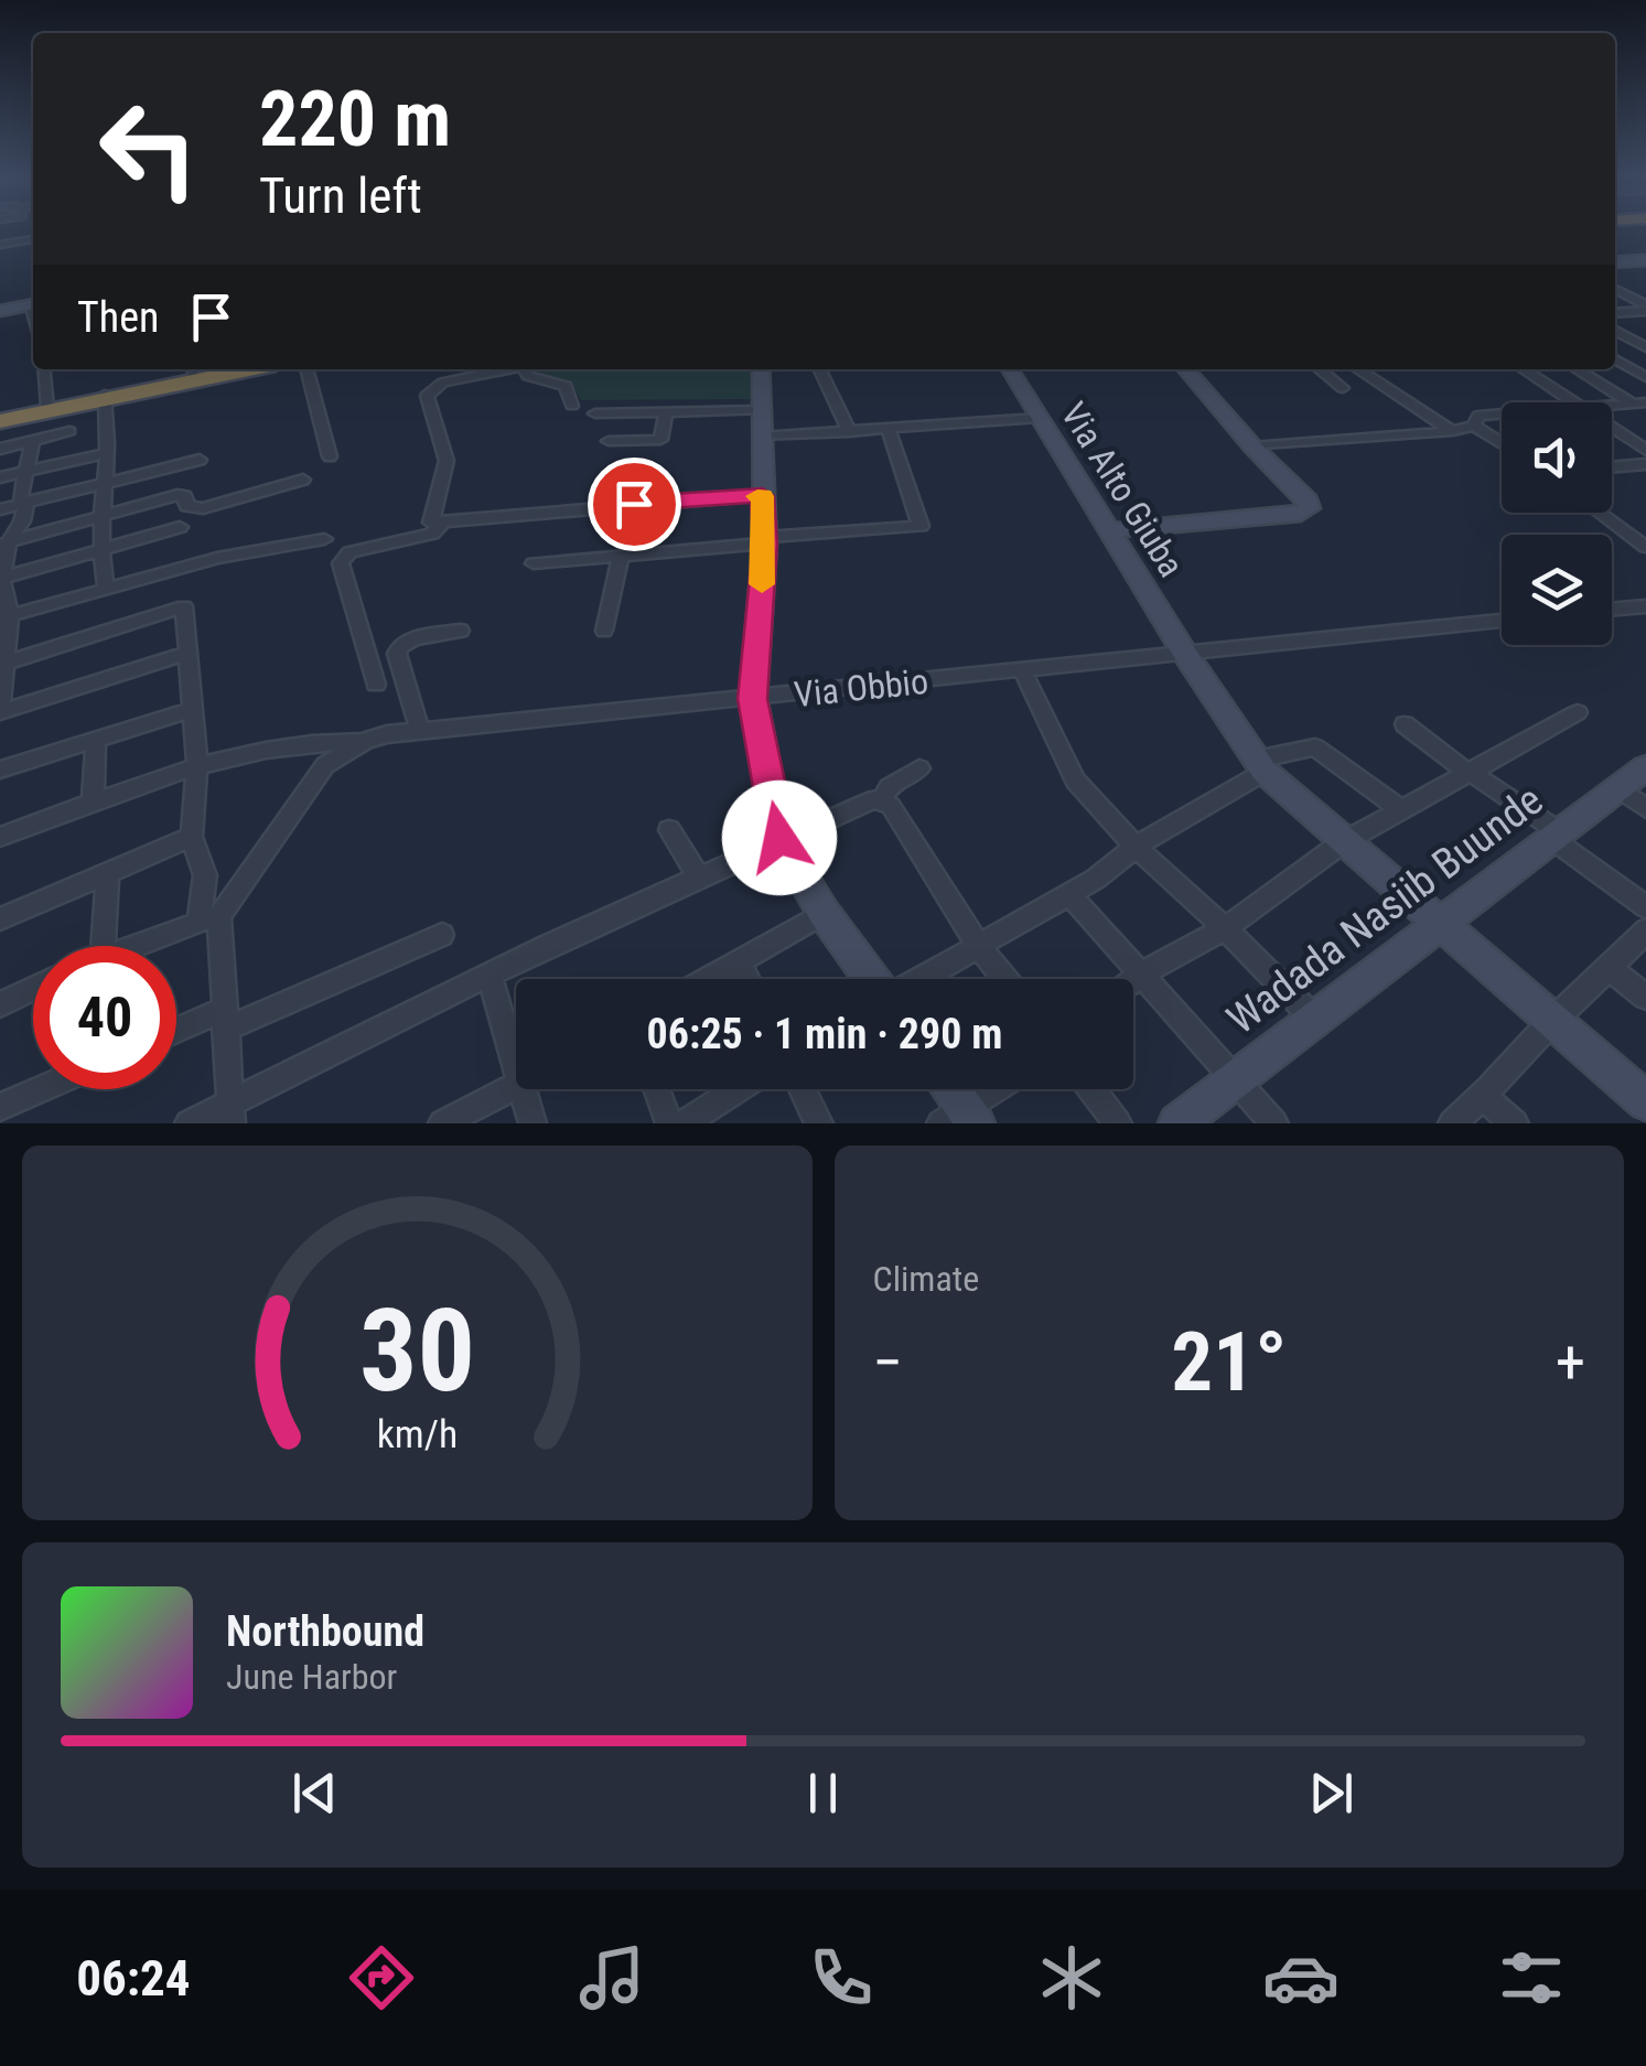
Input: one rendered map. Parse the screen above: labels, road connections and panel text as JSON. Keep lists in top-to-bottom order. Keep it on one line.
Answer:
{"streets":{"street":["Via Alto Giuba","Via Obbio","Wadada Nasiib Buunde"]},"crossings":[["Via Alto Giuba","Via Obbio"],["Via Alto Giuba","Wadada Nasiib Buunde"]],"page":{"turn":["220 m","Turn left"],"then":"Then","limit":"40","trip":"06:25 · 1 min · 290 m","tile":"Climate","heat":["−","21°","+"],"song":["Northbound","June Harbor"],"tabs":"06:24","gauge":["30","km/h"]}}
